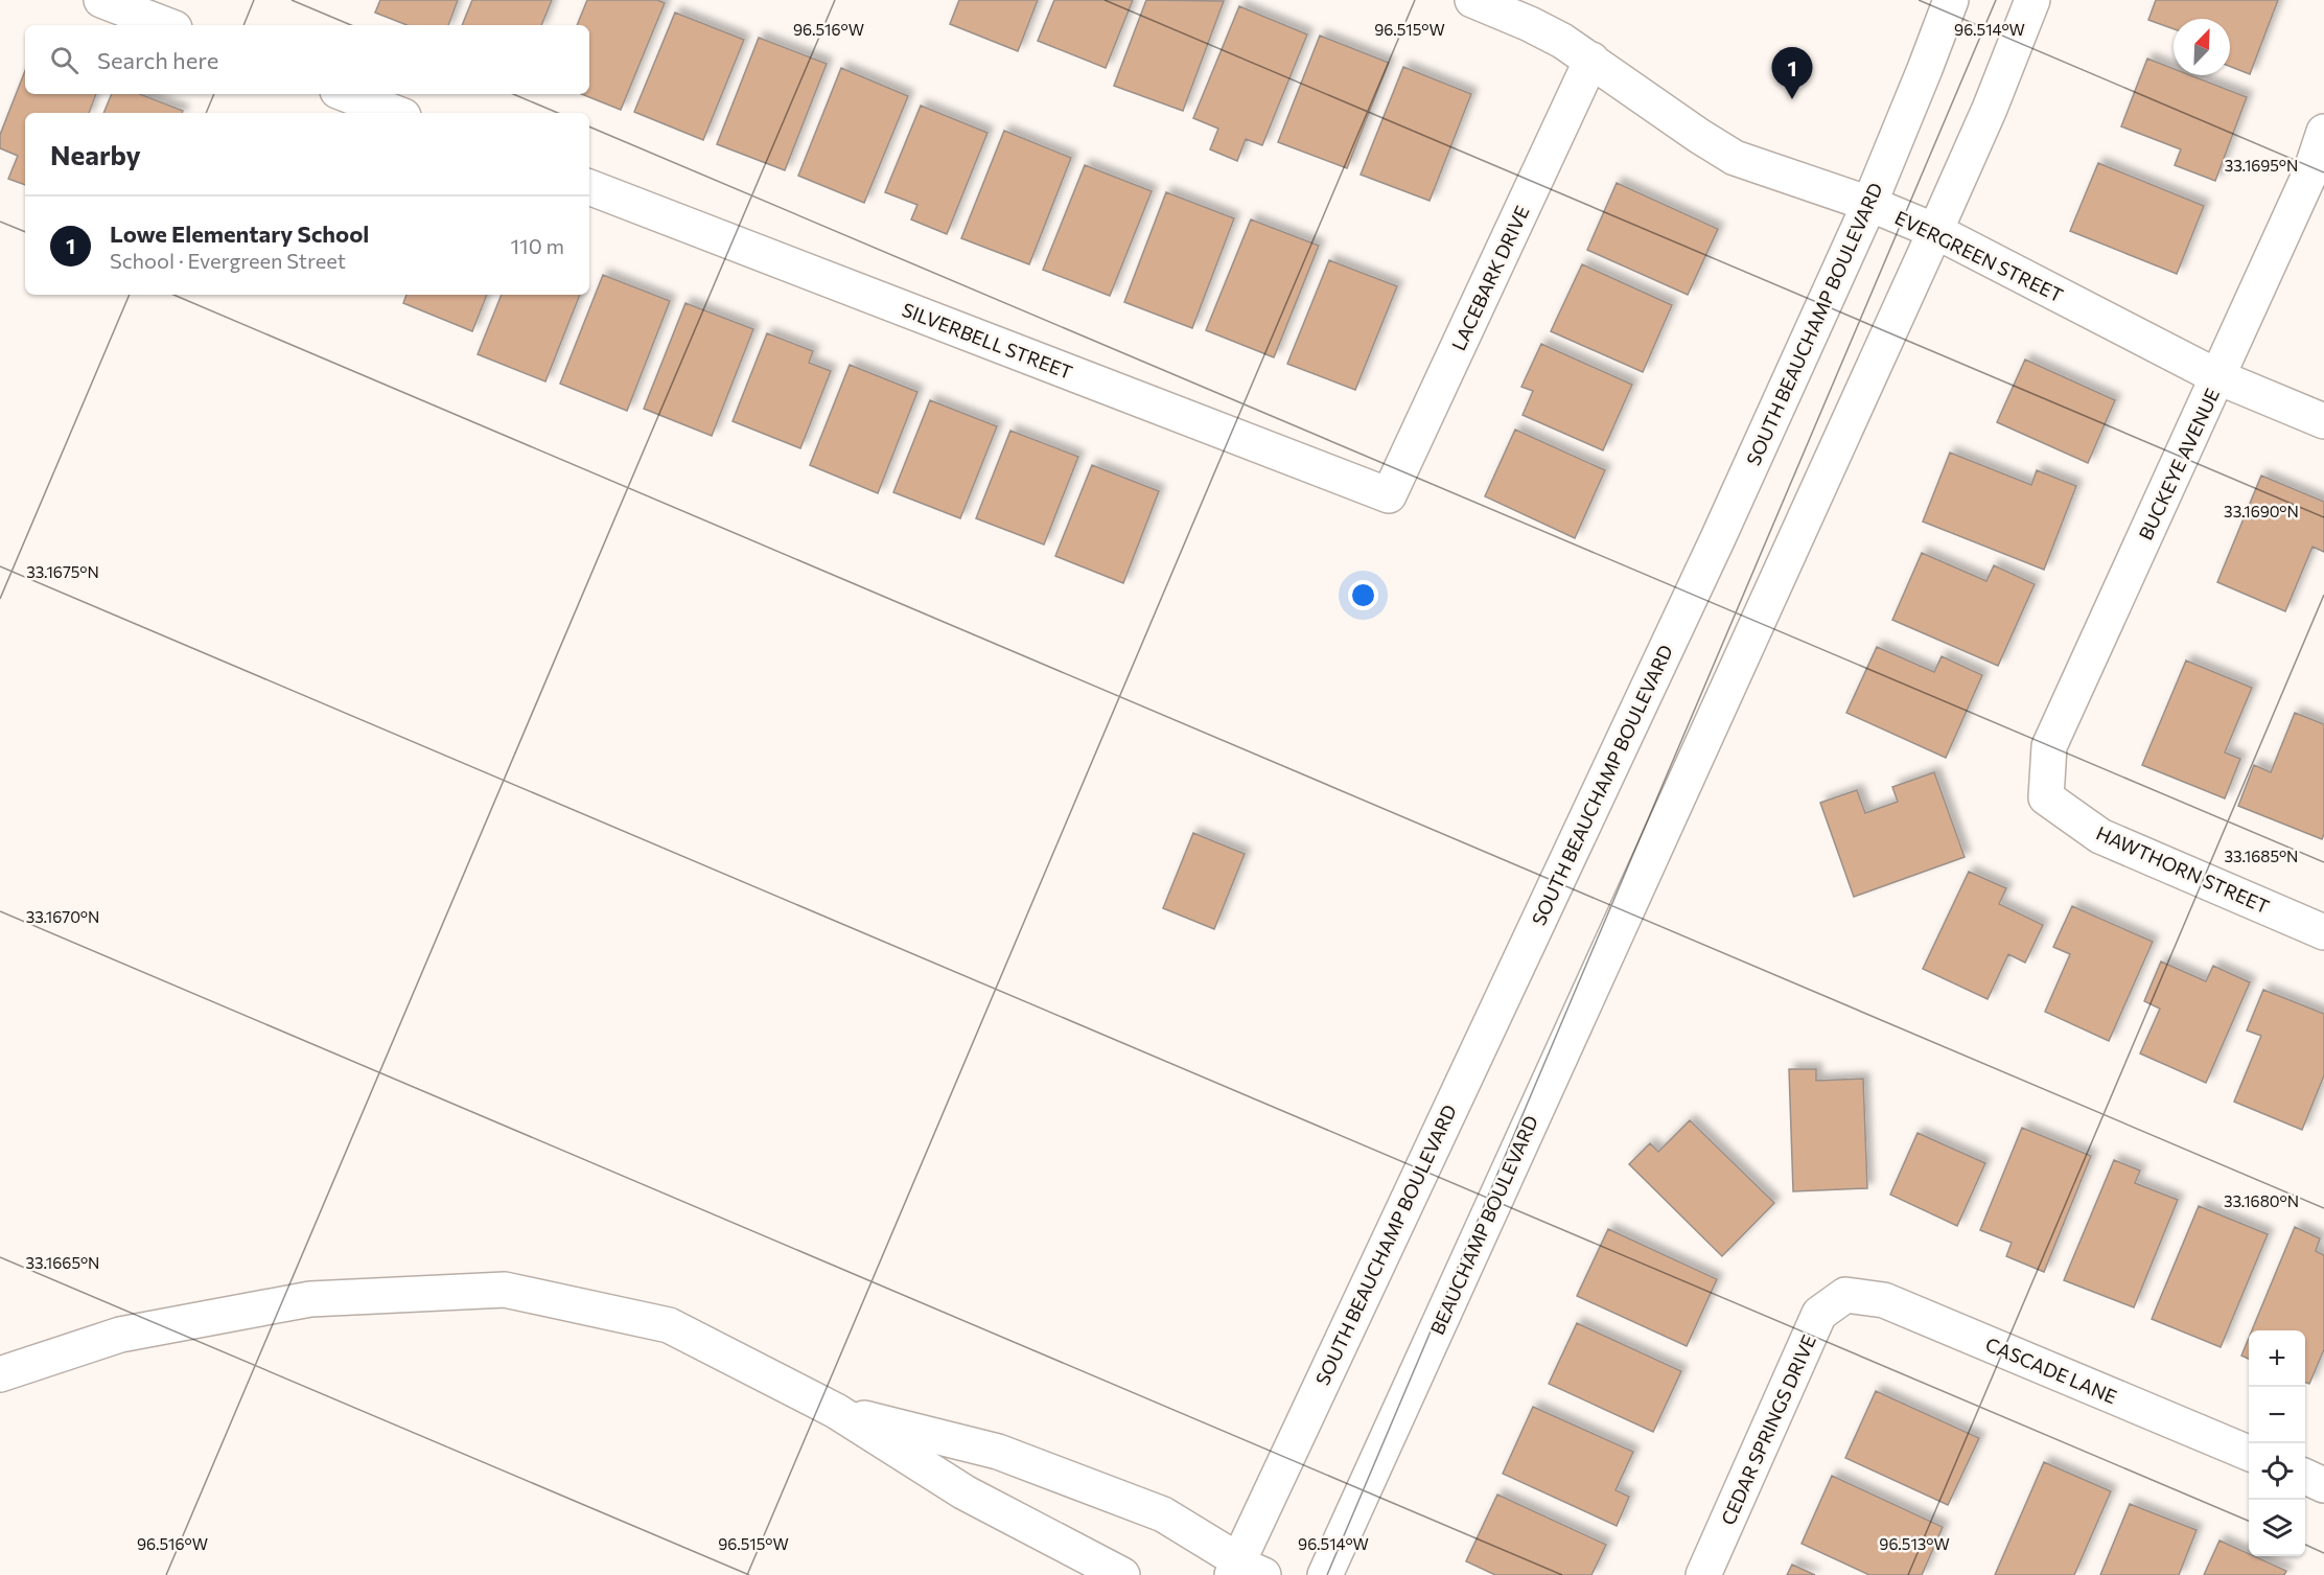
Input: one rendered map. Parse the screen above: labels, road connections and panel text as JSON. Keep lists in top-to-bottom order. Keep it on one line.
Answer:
{"streets":{"street":["EVERGREEN STREET","LACEBARK DRIVE","SOUTH BEAUCHAMP BOULEVARD","SILVERBELL STREET","BUCKEYE AVENUE","HAWTHORN STREET","BEAUCHAMP BOULEVARD","CASCADE LANE","CEDAR SPRINGS DRIVE"]},"crossings":[["EVERGREEN STREET","LACEBARK DRIVE"],["EVERGREEN STREET","SOUTH BEAUCHAMP BOULEVARD"],["EVERGREEN STREET","BUCKEYE AVENUE"],["EVERGREEN STREET","BEAUCHAMP BOULEVARD"],["LACEBARK DRIVE","SILVERBELL STREET"],["BUCKEYE AVENUE","HAWTHORN STREET"],["CASCADE LANE","CEDAR SPRINGS DRIVE"]],"north":"top right","page":{"search":"Search here","pins":"1","heading":"Nearby","list":[{"mark":"1","name":"Lowe Elementary School","note":"School · Evergreen Street","value":"110 m"}],"map_buttons":["+","−"]},"coordinates":["96.516°W","96.515°W","96.514°W","33.1695°N","33.1690°N","33.1675°N","33.1685°N","33.1670°N","33.1680°N","33.1665°N","96.513°W"]}
